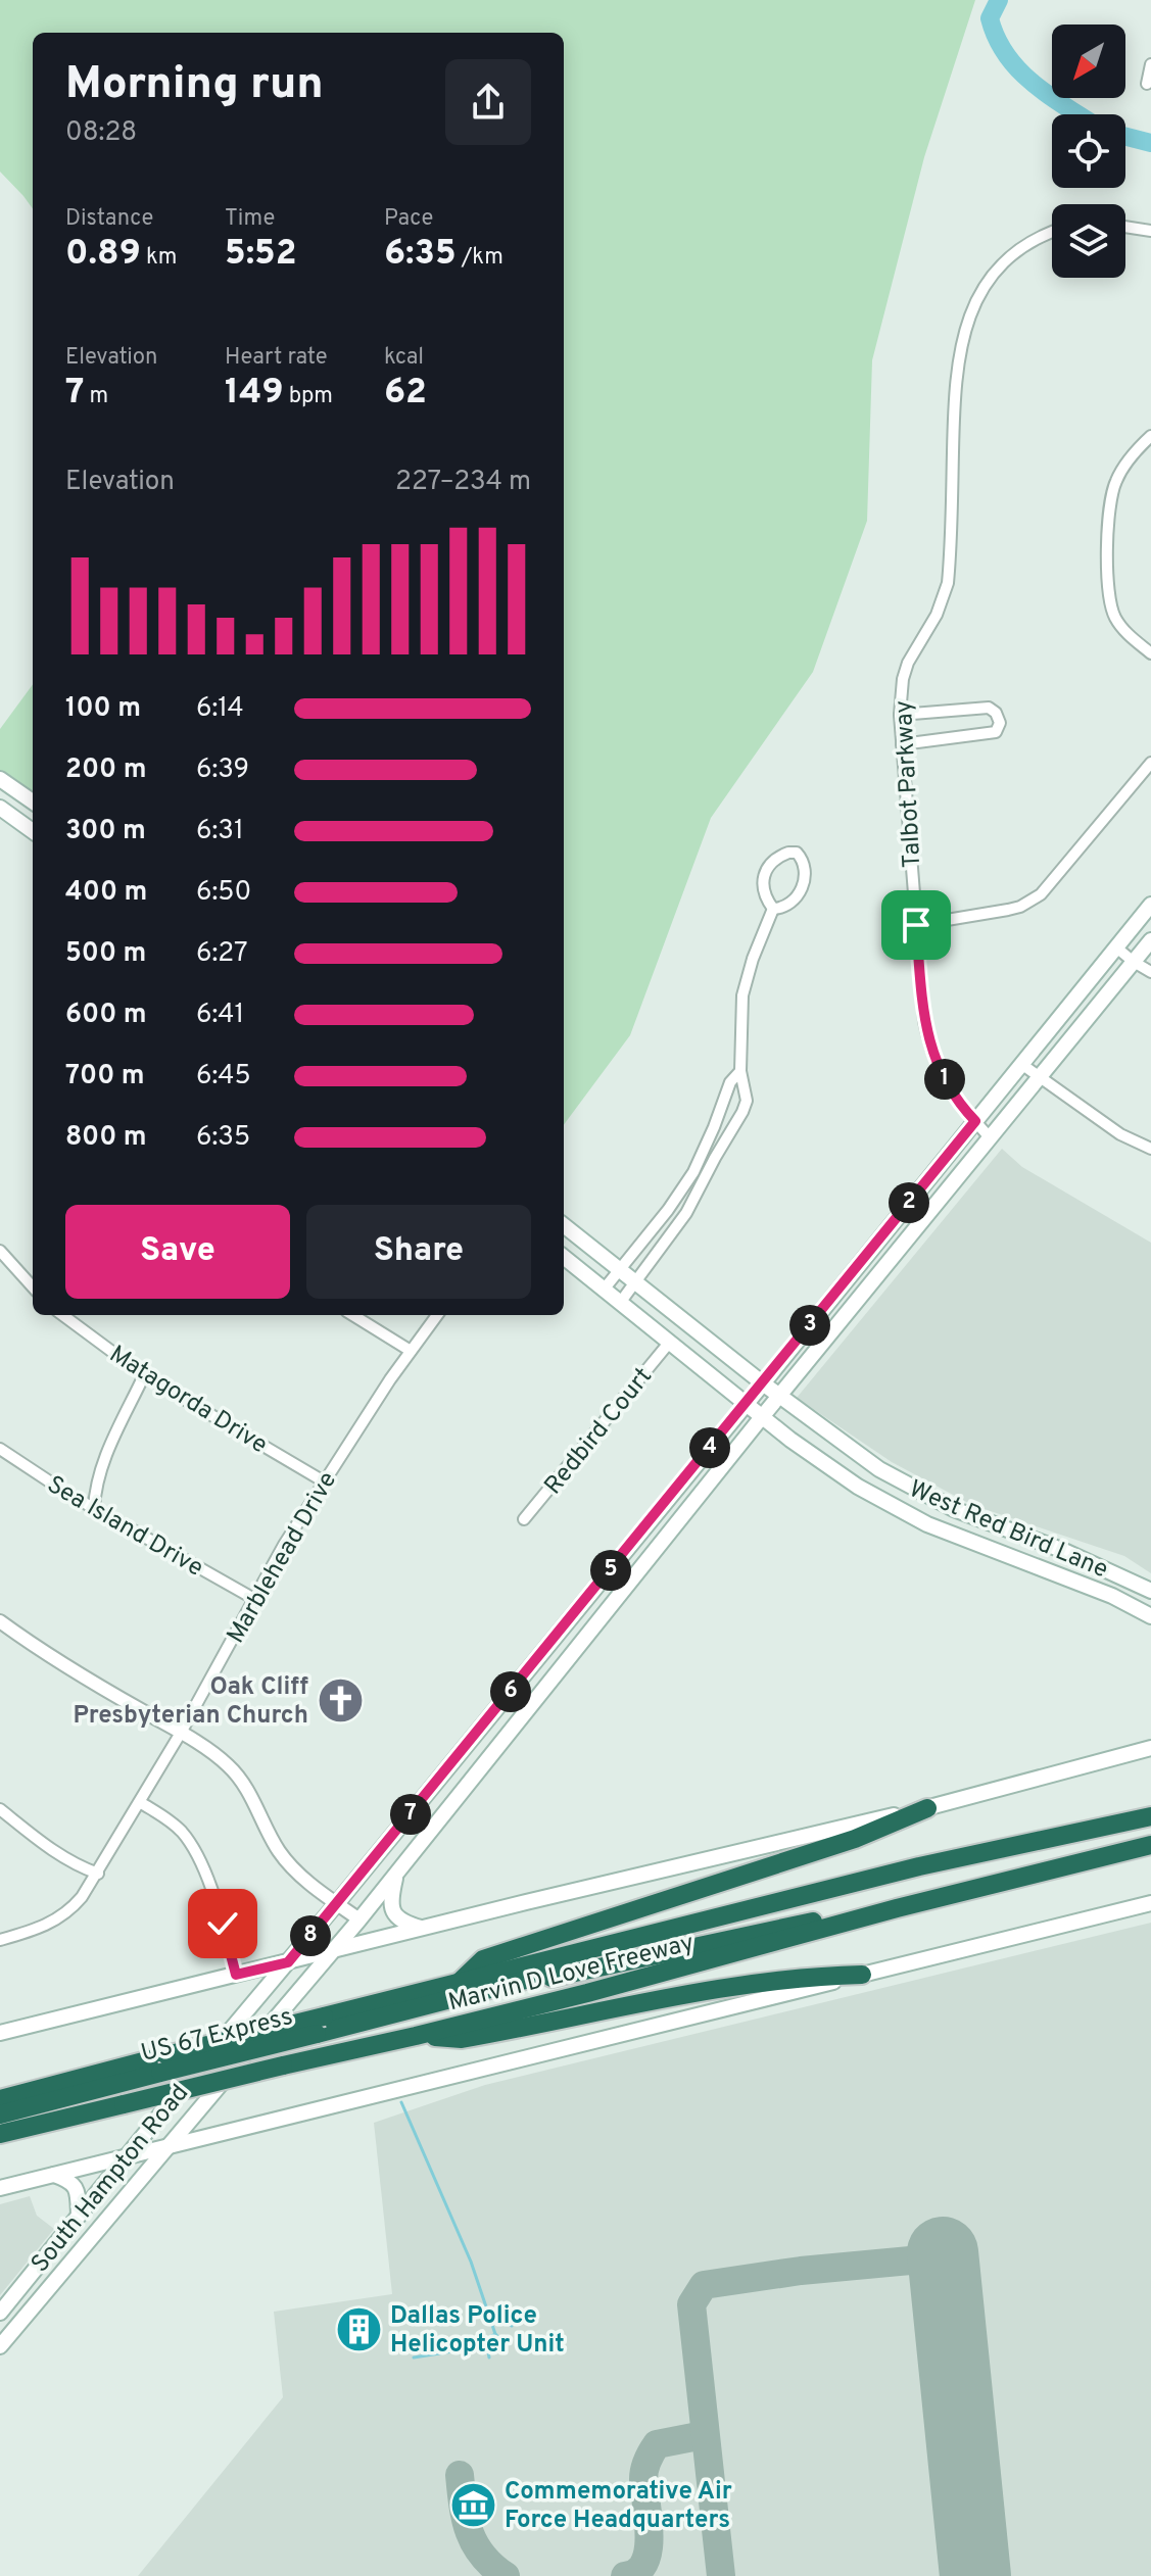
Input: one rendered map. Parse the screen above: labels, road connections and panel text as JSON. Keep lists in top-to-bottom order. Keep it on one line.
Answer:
{"streets":{"highway":["Marvin D Love Freeway","US 67 Express"],"main road":["West Red Bird Lane","South Hampton Road"],"street":["Talbot Parkway","Matagorda Drive","Redbird Court","Sea Island Drive","Marblehead Drive"]},"crossings":[["Talbot Parkway","South Hampton Road"],["Matagorda Drive","Marblehead Drive"],["Redbird Court","West Red Bird Lane"],["Sea Island Drive","Marblehead Drive"],["West Red Bird Lane","South Hampton Road"],["Marvin D Love Freeway","US 67 Express"]],"places":{"church":["Oak Cliff Presbyterian Church"],"building":["Dallas Police Helicopter Unit"],"museum":["Commemorative Air Force Headquarters"]},"north":"bottom left","page":{"heading":["Morning run","08:28"],"stats":[["Distance","0.89 km"],["Time","5:52"],["Pace","6:35 /km"],["Elevation","7 m"],["Heart rate","149 bpm"],["kcal","62"]],"chart":["Elevation","227–234 m"],"list":[{"name":"100 m","note":"6:14"},{"name":"200 m","note":"6:39"},{"name":"300 m","note":"6:31"},{"name":"400 m","note":"6:50"},{"name":"500 m","note":"6:27"},{"name":"600 m","note":"6:41"},{"name":"700 m","note":"6:45"},{"name":"800 m","note":"6:35"}],"pins":["1","2","3","4","5","6","7","8"],"buttons":["Save","Share"]}}
